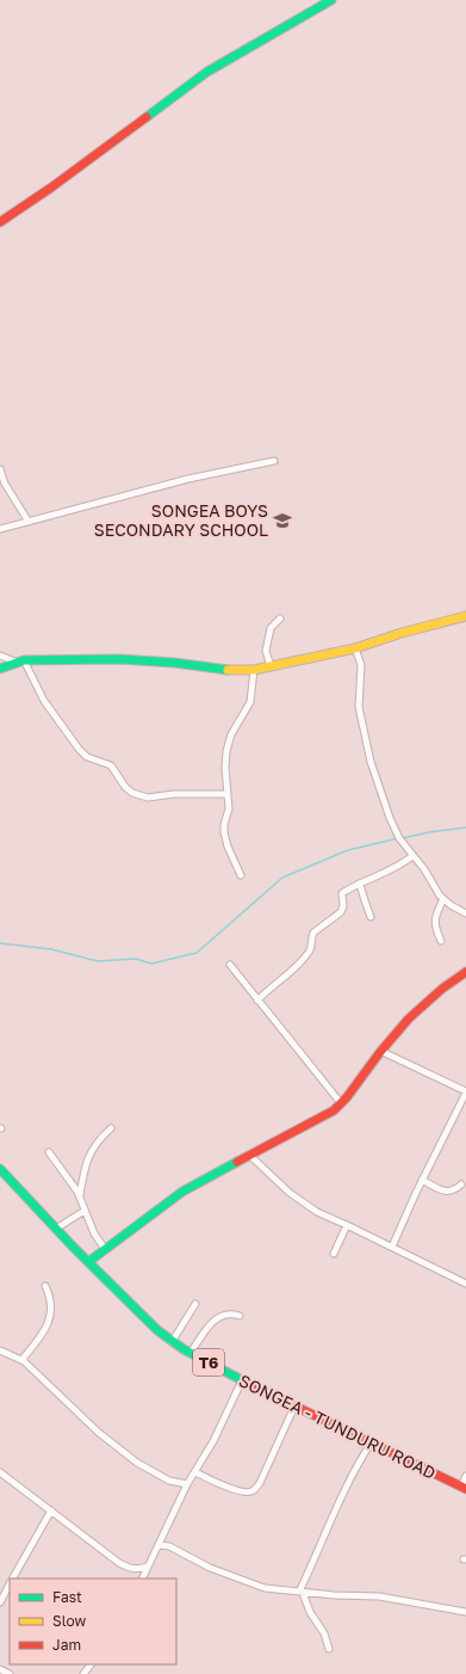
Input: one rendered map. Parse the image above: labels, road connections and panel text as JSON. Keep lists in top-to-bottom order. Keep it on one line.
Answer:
{"streets":{"main road":["T6","SONGEA - TUNDURU ROAD"]},"places":{"school or university":["SONGEA BOYS SECONDARY SCHOOL"]},"legend":["Fast","Slow","Jam"]}
